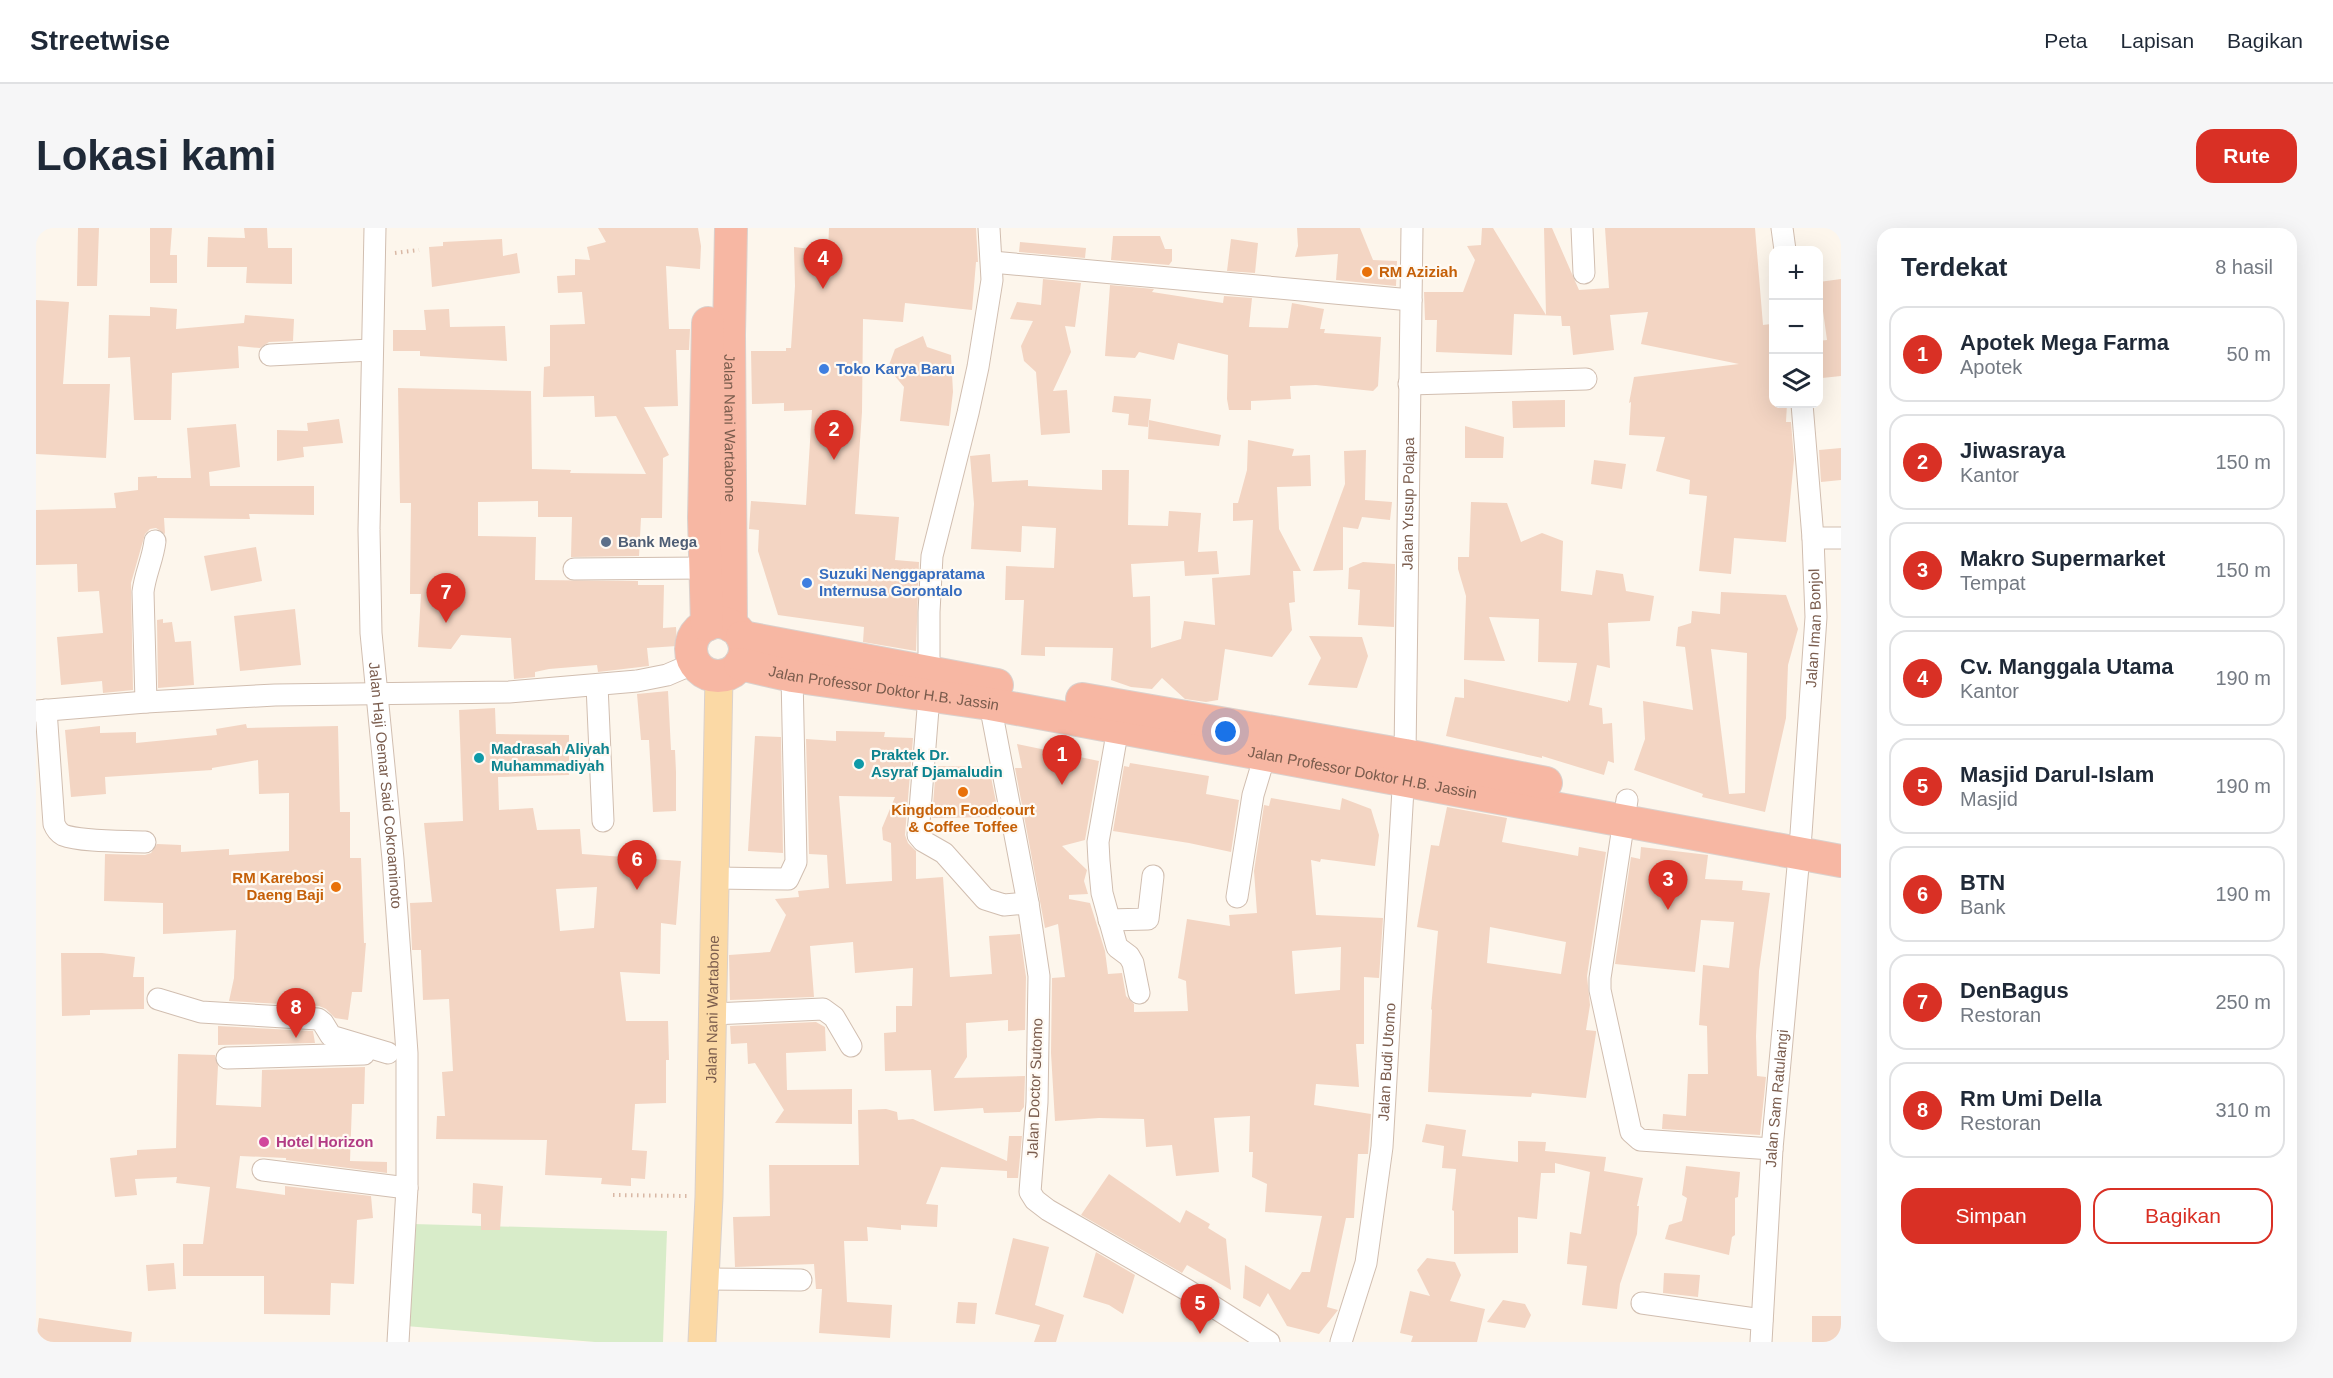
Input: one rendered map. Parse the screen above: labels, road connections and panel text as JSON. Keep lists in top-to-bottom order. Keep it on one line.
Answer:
{"streets":{"highway":["Jalan Nani Wartabone","Jalan Professor Doktor H.B. Jassin"],"street":["Jalan Yusup Polapa","Jalan Iman Bonjol","Jalan Haji Oemar Said Cokroaminoto","Jalan Budi Utomo","Jalan Doctor Sutomo","Jalan Sam Ratulangi"]},"crossings":[["Jalan Nani Wartabone","Jalan Professor Doktor H.B. Jassin"],["Jalan Yusup Polapa","Jalan Professor Doktor H.B. Jassin"],["Jalan Yusup Polapa","Jalan Budi Utomo"],["Jalan Iman Bonjol","Jalan Professor Doktor H.B. Jassin"],["Jalan Iman Bonjol","Jalan Sam Ratulangi"],["Jalan Professor Doktor H.B. Jassin","Jalan Budi Utomo"],["Jalan Professor Doktor H.B. Jassin","Jalan Doctor Sutomo"],["Jalan Professor Doktor H.B. Jassin","Jalan Sam Ratulangi"]],"places":["RM Aziziah","Toko Karya Baru","Bank Mega","Suzuki Nenggapratama Internusa Gorontalo","Madrasah Aliyah Muhammadiyah","Praktek Dr. Asyraf Djamaludin","Kingdom Foodcourt & Coffee Toffee","RM Karebosi Daeng Baji","Hotel Horizon"],"page":{"header":"Streetwise","nav":["Peta","Lapisan","Bagikan"],"buttons":["Rute",["Simpan","Bagikan"]],"title":"Lokasi kami","heading":["Terdekat","8 hasil"],"pins":["4","2","7","1","6","3","8","5"],"map_buttons":["+","−"],"list":[{"mark":"1","name":"Apotek Mega Farma","note":"Apotek","value":"50 m"},{"mark":"2","name":"Jiwasraya","note":"Kantor","value":"150 m"},{"mark":"3","name":"Makro Supermarket","note":"Tempat","value":"150 m"},{"mark":"4","name":"Cv. Manggala Utama","note":"Kantor","value":"190 m"},{"mark":"5","name":"Masjid Darul-Islam","note":"Masjid","value":"190 m"},{"mark":"6","name":"BTN","note":"Bank","value":"190 m"},{"mark":"7","name":"DenBagus","note":"Restoran","value":"250 m"},{"mark":"8","name":"Rm Umi Della","note":"Restoran","value":"310 m"}]}}
